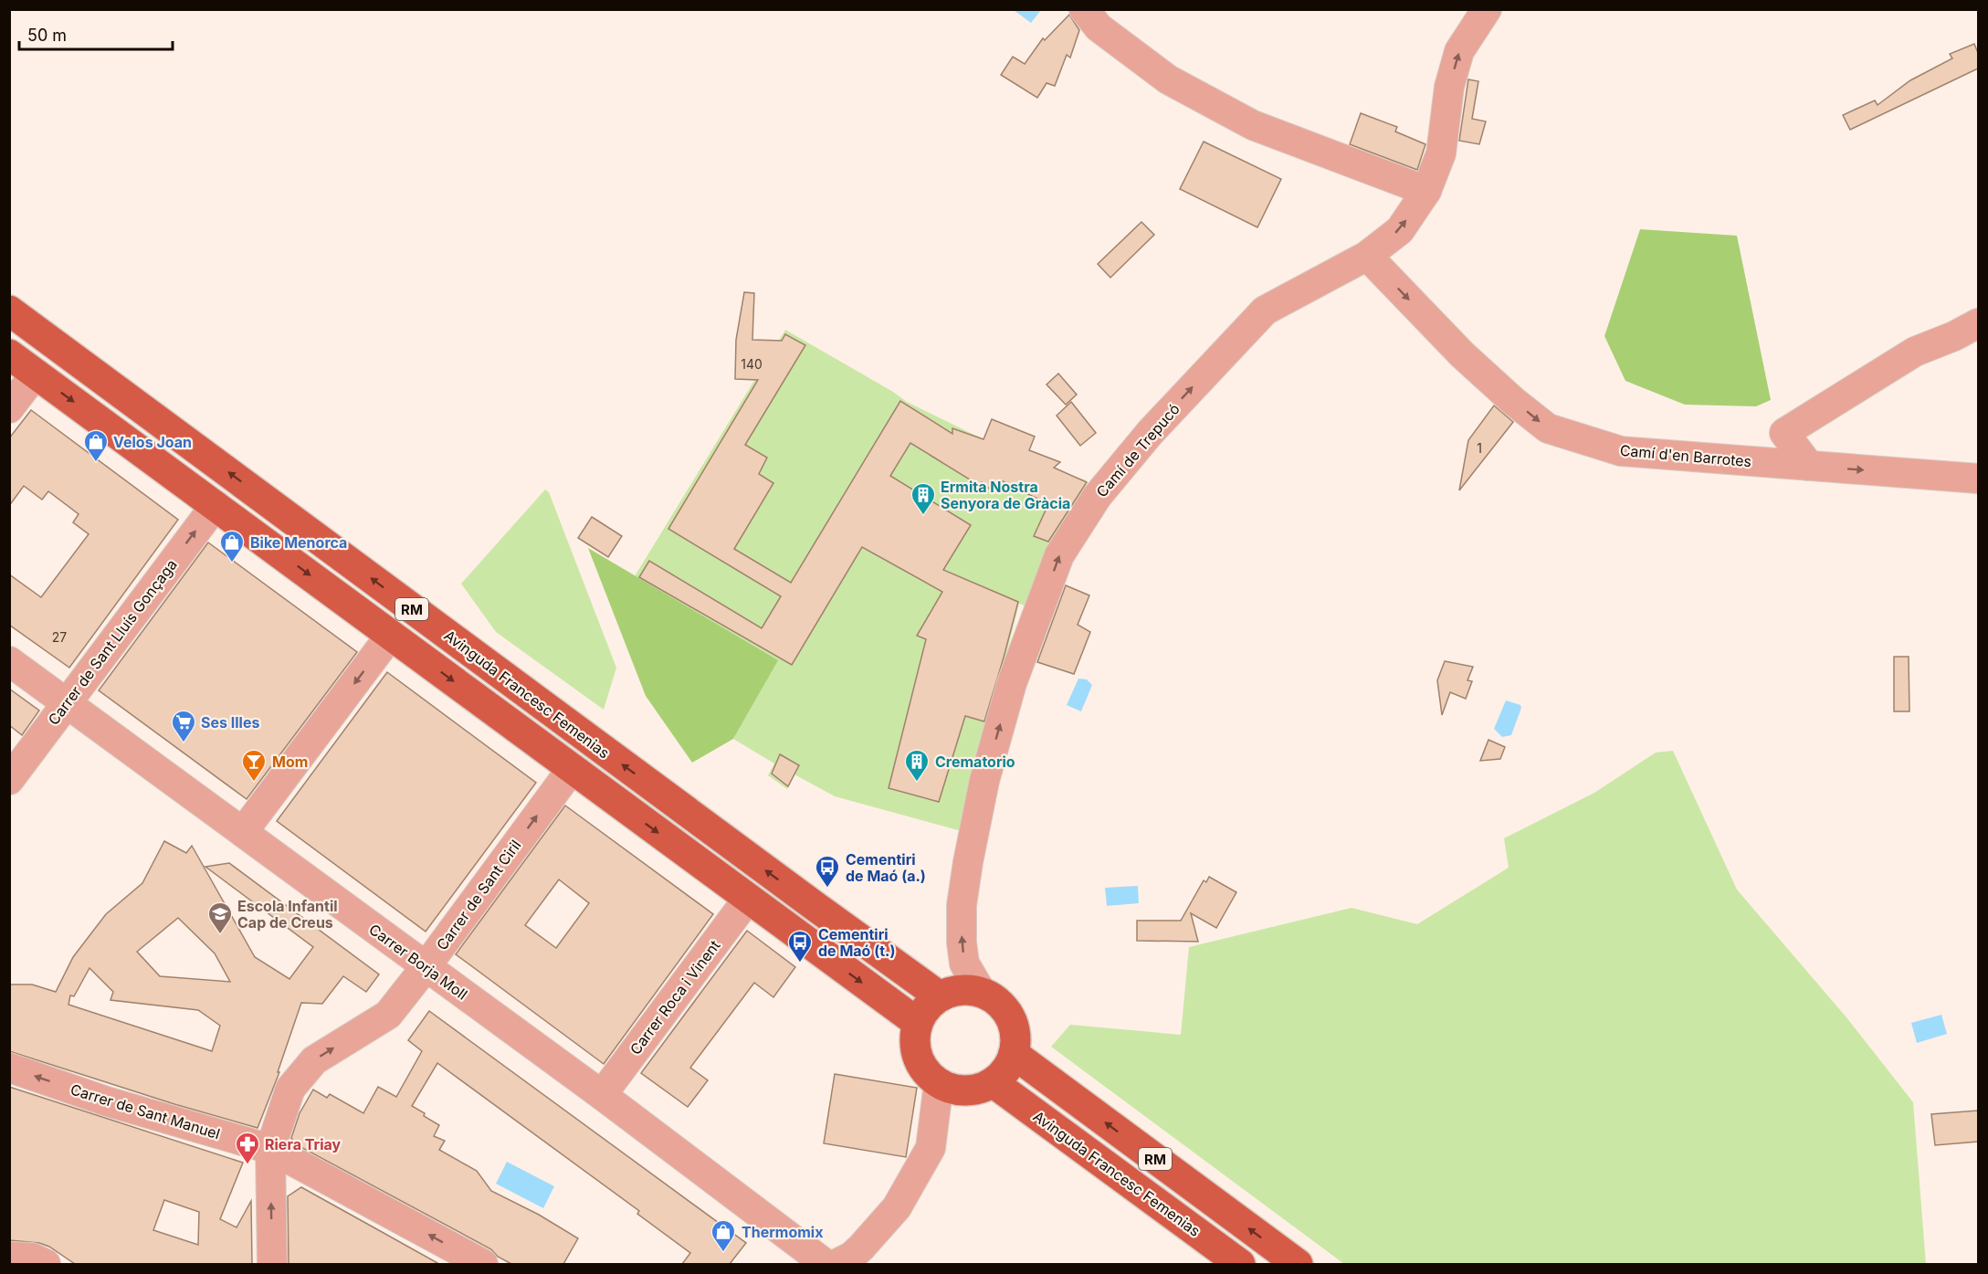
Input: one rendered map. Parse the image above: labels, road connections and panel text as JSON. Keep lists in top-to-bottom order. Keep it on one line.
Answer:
{"streets":{"main road":["RM","Avinguda Francesc Femenias"],"street":["Camí de Trepucó","Camí d'en Barrotes","Carrer de Sant Lluís Gonçaga","Carrer de Sant Ciril","Carrer Borja Moll","Carrer Roca i Vinent","Carrer de Sant Manuel"]},"crossings":[["Camí de Trepucó","Camí d'en Barrotes"],["Camí de Trepucó","RM"],["Camí de Trepucó","Avinguda Francesc Femenias"],["RM","Carrer de Sant Lluís Gonçaga"],["RM","Avinguda Francesc Femenias"],["RM","Carrer de Sant Ciril"],["RM","Carrer Roca i Vinent"],["Carrer de Sant Lluís Gonçaga","Carrer Borja Moll"],["Carrer de Sant Ciril","Carrer Borja Moll"],["Carrer de Sant Ciril","Carrer de Sant Manuel"],["Carrer Borja Moll","Carrer Roca i Vinent"]],"one_way":["Camí de Trepucó","Camí d'en Barrotes","Carrer de Sant Manuel"],"places":{"shop":["Velos Joan","Bike Menorca","Thermomix"],"building":["Ermita Nostra Senyora de Gràcia","Crematorio"],"supermarket":["Ses Illes"],"bar":["Mom"],"bus stop":["Cementiri de Maó (a.)","Cementiri de Maó (t.)"],"school or university":["Escola Infantil Cap de Creus"],"pharmacy":["Riera Triay"]},"house_numbers":["140","1","27"],"scale_bar":"50 m"}
